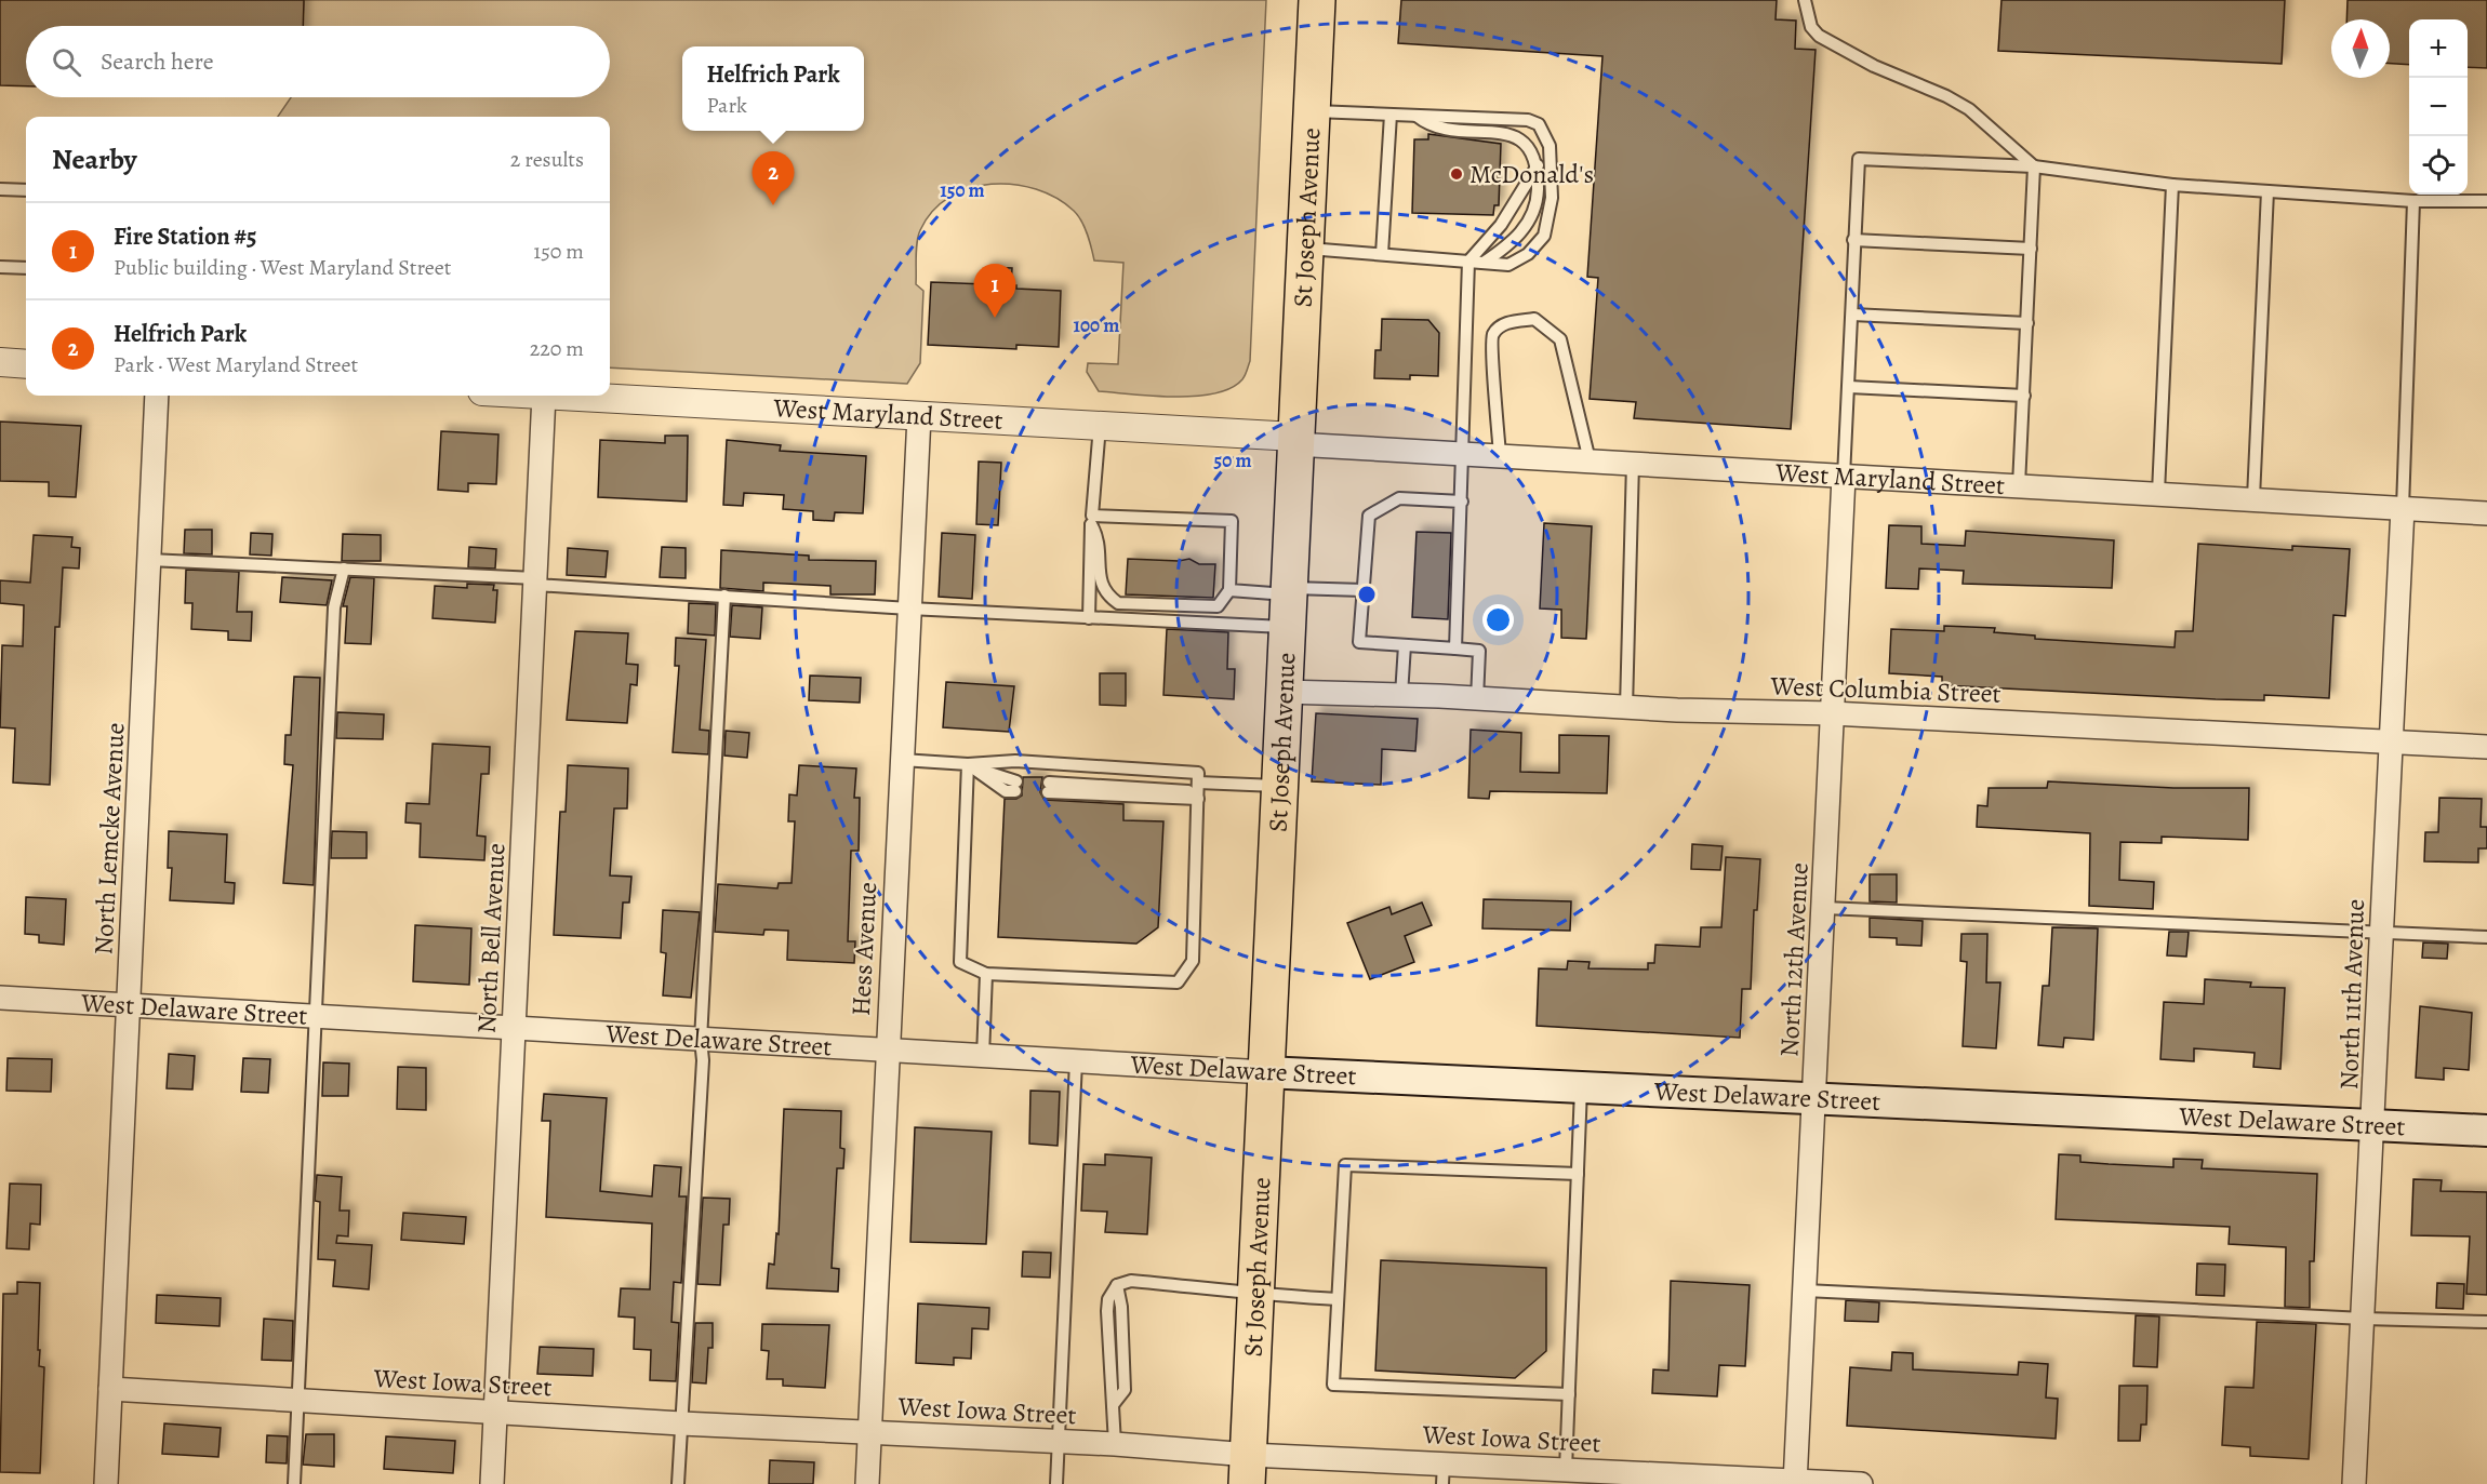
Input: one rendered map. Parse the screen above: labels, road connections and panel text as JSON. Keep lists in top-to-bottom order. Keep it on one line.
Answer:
{"streets":{"main road":["St Joseph Avenue","West Delaware Street"],"street":["West Maryland Street","West Columbia Street","North Lemcke Avenue","North Bell Avenue","Hess Avenue","North 12th Avenue","North 11th Avenue","West Iowa Street"]},"crossings":[["St Joseph Avenue","West Maryland Street"],["St Joseph Avenue","West Columbia Street"],["St Joseph Avenue","West Delaware Street"],["St Joseph Avenue","West Iowa Street"],["West Maryland Street","Hess Avenue"],["West Maryland Street","North 12th Avenue"],["West Maryland Street","North 11th Avenue"],["West Columbia Street","North 12th Avenue"],["West Columbia Street","North 11th Avenue"],["North Lemcke Avenue","West Delaware Street"],["North Lemcke Avenue","West Iowa Street"],["North Bell Avenue","West Delaware Street"],["North Bell Avenue","West Iowa Street"],["Hess Avenue","West Delaware Street"],["Hess Avenue","West Iowa Street"],["North 12th Avenue","West Delaware Street"],["North 12th Avenue","West Iowa Street"],["North 11th Avenue","West Delaware Street"]],"places":["McDonald's"],"north":"top","page":{"map_buttons":["+","−"],"search":"Search here","popup":["Helfrich Park","Park"],"heading":["Nearby","2 results"],"pins":["2","1"],"list":[{"mark":"1","name":"Fire Station #5","note":"Public building · West Maryland Street","value":"150 m"},{"mark":"2","name":"Helfrich Park","note":"Park · West Maryland Street","value":"220 m"}]},"rings":["150 m","100 m","50 m"]}
